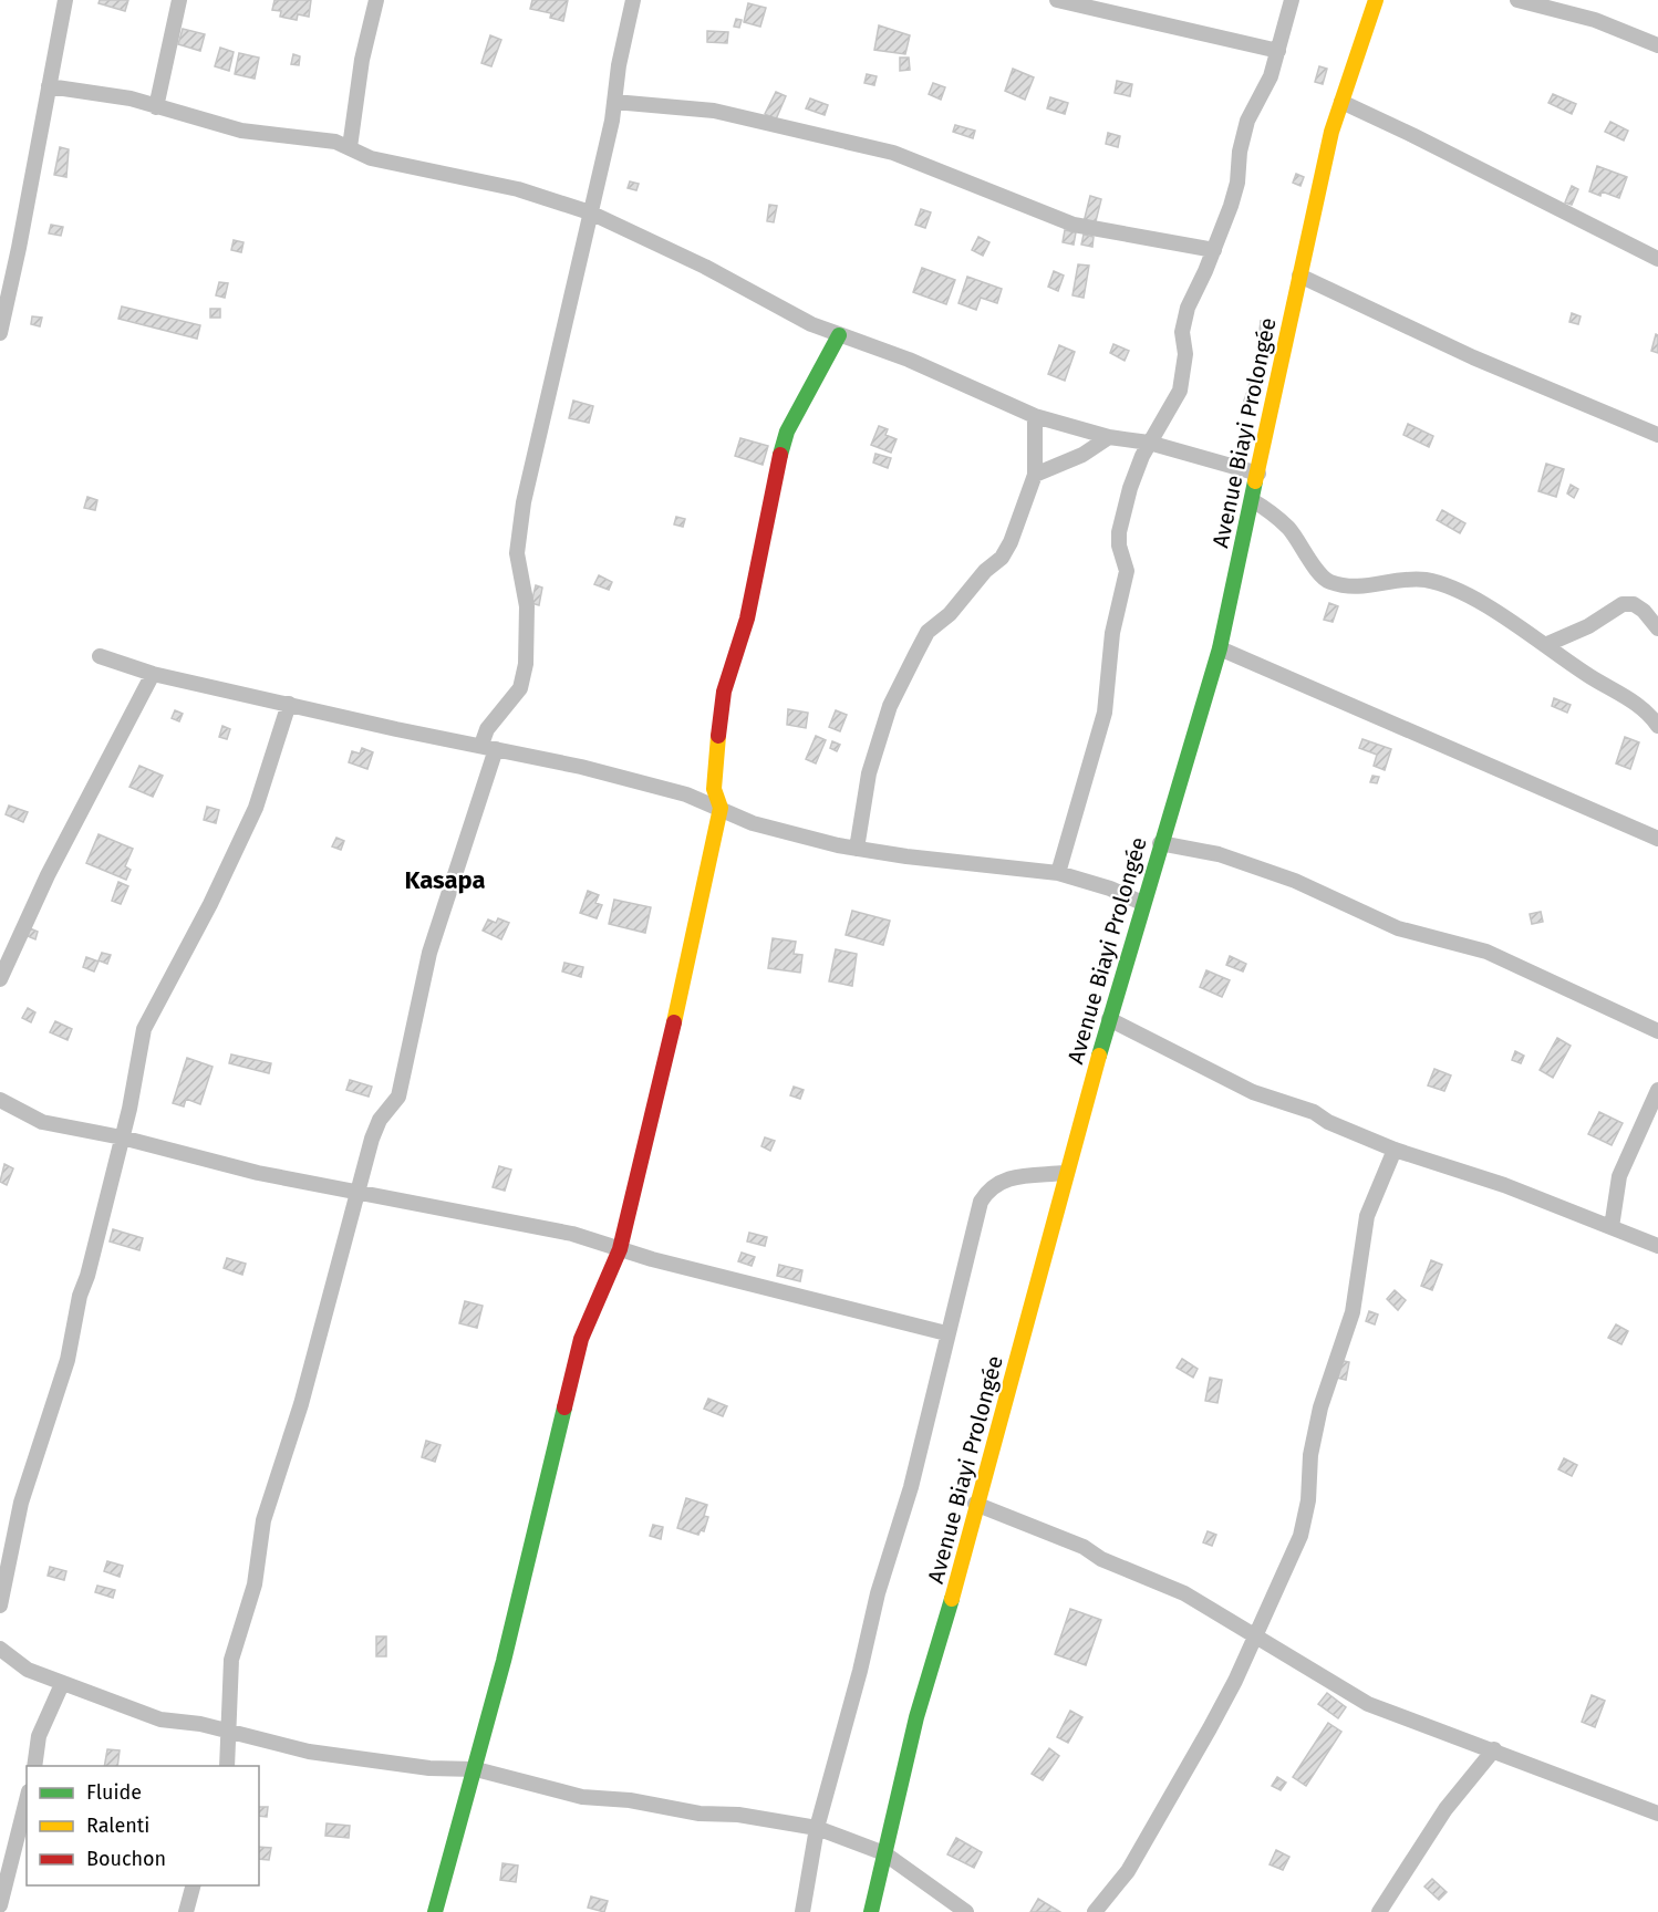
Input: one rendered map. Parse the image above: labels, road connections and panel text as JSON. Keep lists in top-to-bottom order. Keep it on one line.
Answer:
{"streets":{"street":["Avenue Biayi Prolongée"]},"districts":["Kasapa"],"legend":["Fluide","Ralenti","Bouchon"]}
